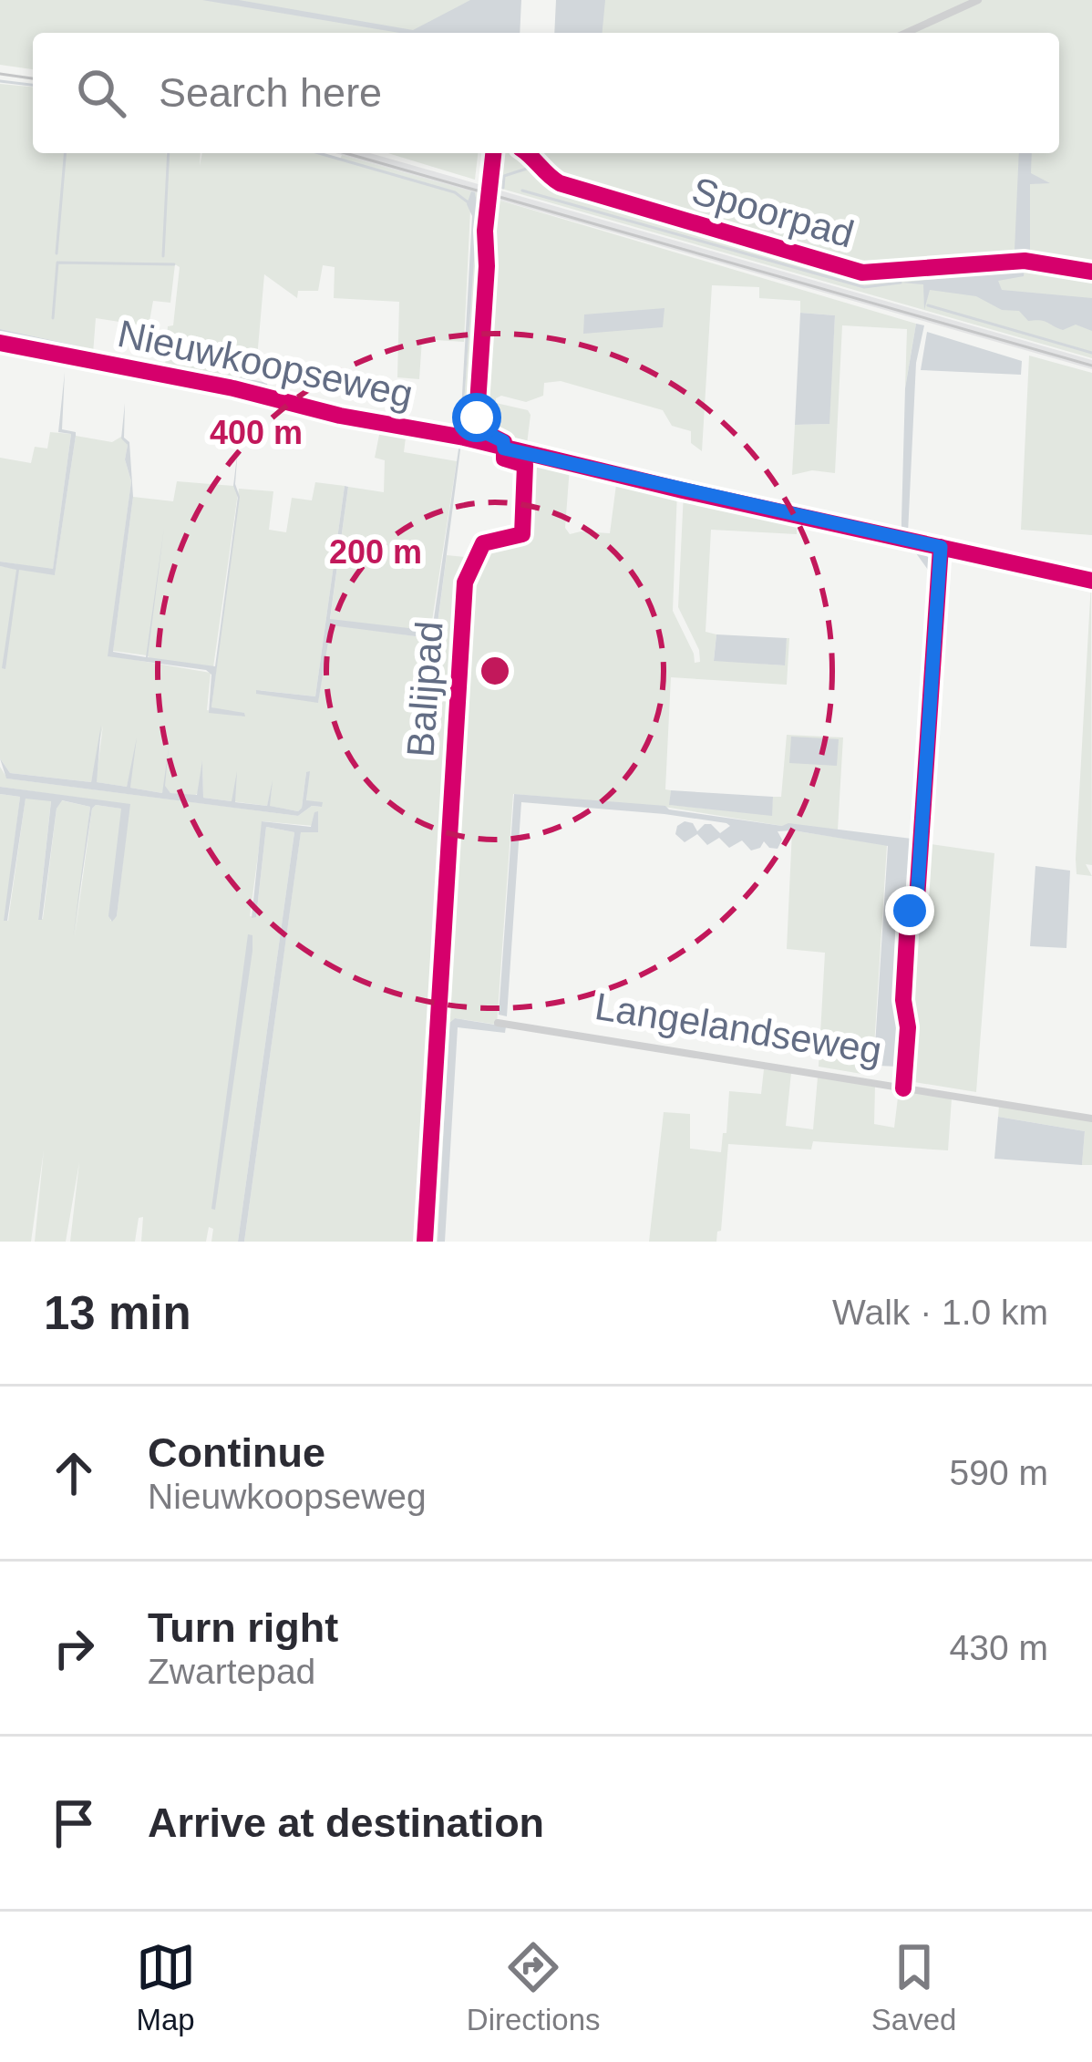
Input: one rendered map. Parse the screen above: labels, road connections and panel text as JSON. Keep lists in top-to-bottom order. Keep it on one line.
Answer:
{"streets":{"street":["Nieuwkoopseweg","Langelandseweg"],"cycle path":["Spoorpad","Balijpad"]},"page":{"search":"Search here","heading":["13 min","Walk · 1.0 km"],"list":[["Continue","Nieuwkoopseweg","590 m"],["Turn right","Zwartepad","430 m"],"Arrive at destination"],"nav":["Map","Directions","Saved"]},"rings":["400 m","200 m"]}
